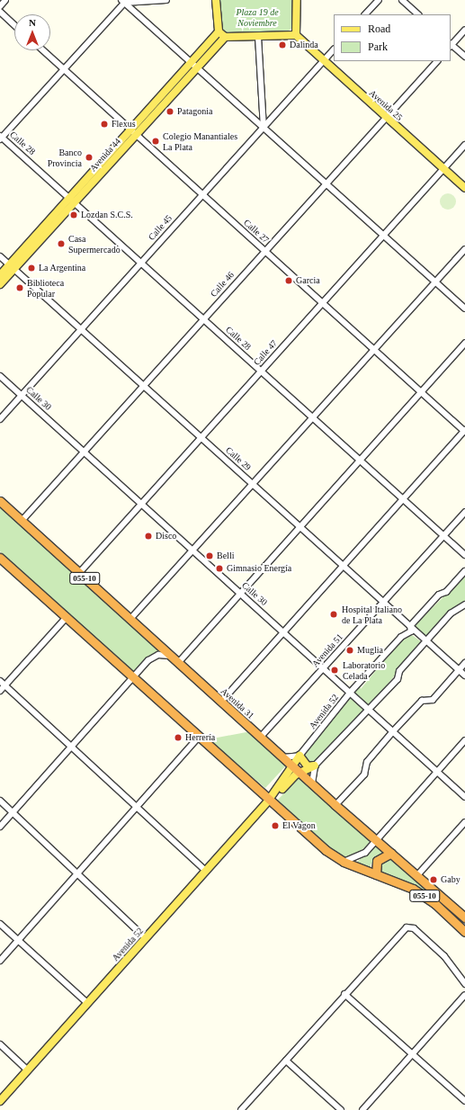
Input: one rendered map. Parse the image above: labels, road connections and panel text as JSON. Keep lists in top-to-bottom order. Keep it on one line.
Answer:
{"streets":{"highway":["055-10","Avenida 31"],"main road":["Avenida 25","Avenida 44","Avenida 52"],"street":["Calle 28","Calle 45","Calle 27","Calle 46","Calle 47","Calle 30","Calle 29","Avenida 51"]},"crossings":[["Avenida 25","Calle 45"],["Avenida 25","Calle 46"],["Avenida 25","Calle 47"],["Calle 28","Avenida 44"],["Calle 28","Calle 45"],["Calle 28","Calle 46"],["Calle 28","Calle 47"],["Calle 28","Avenida 51"],["Avenida 44","Calle 27"],["Avenida 44","Calle 29"],["Calle 45","Calle 27"],["Calle 45","Calle 30"],["Calle 45","Calle 29"],["Calle 27","Calle 46"],["Calle 27","Calle 47"],["Calle 46","Calle 30"],["Calle 46","Calle 29"],["Calle 46","Avenida 31"],["Calle 47","Calle 30"],["Calle 47","Calle 29"],["Calle 47","Avenida 31"],["Calle 30","Avenida 51"],["Calle 30","Avenida 52"],["Calle 29","Avenida 51"],["Calle 29","Avenida 52"],["055-10","Avenida 52"],["Avenida 51","Avenida 31"],["Avenida 31","Avenida 52"]],"parks":["Plaza 19 de Noviembre"],"places":["Dalinda","Patagonia","Flexus","Colegio Manantiales La Plata","Banco Provincia","Lozdan S.C.S.","Casa Supermercado","La Argentina","Garcia","Biblioteca Popular","Disco","Belli","Gimnasio Energía","Hospital Italiano de La Plata","Muglia","Laboratorio Celada","Herrería","El Vagon","Gaby"],"legend":["Road","Park"],"north":"top"}
